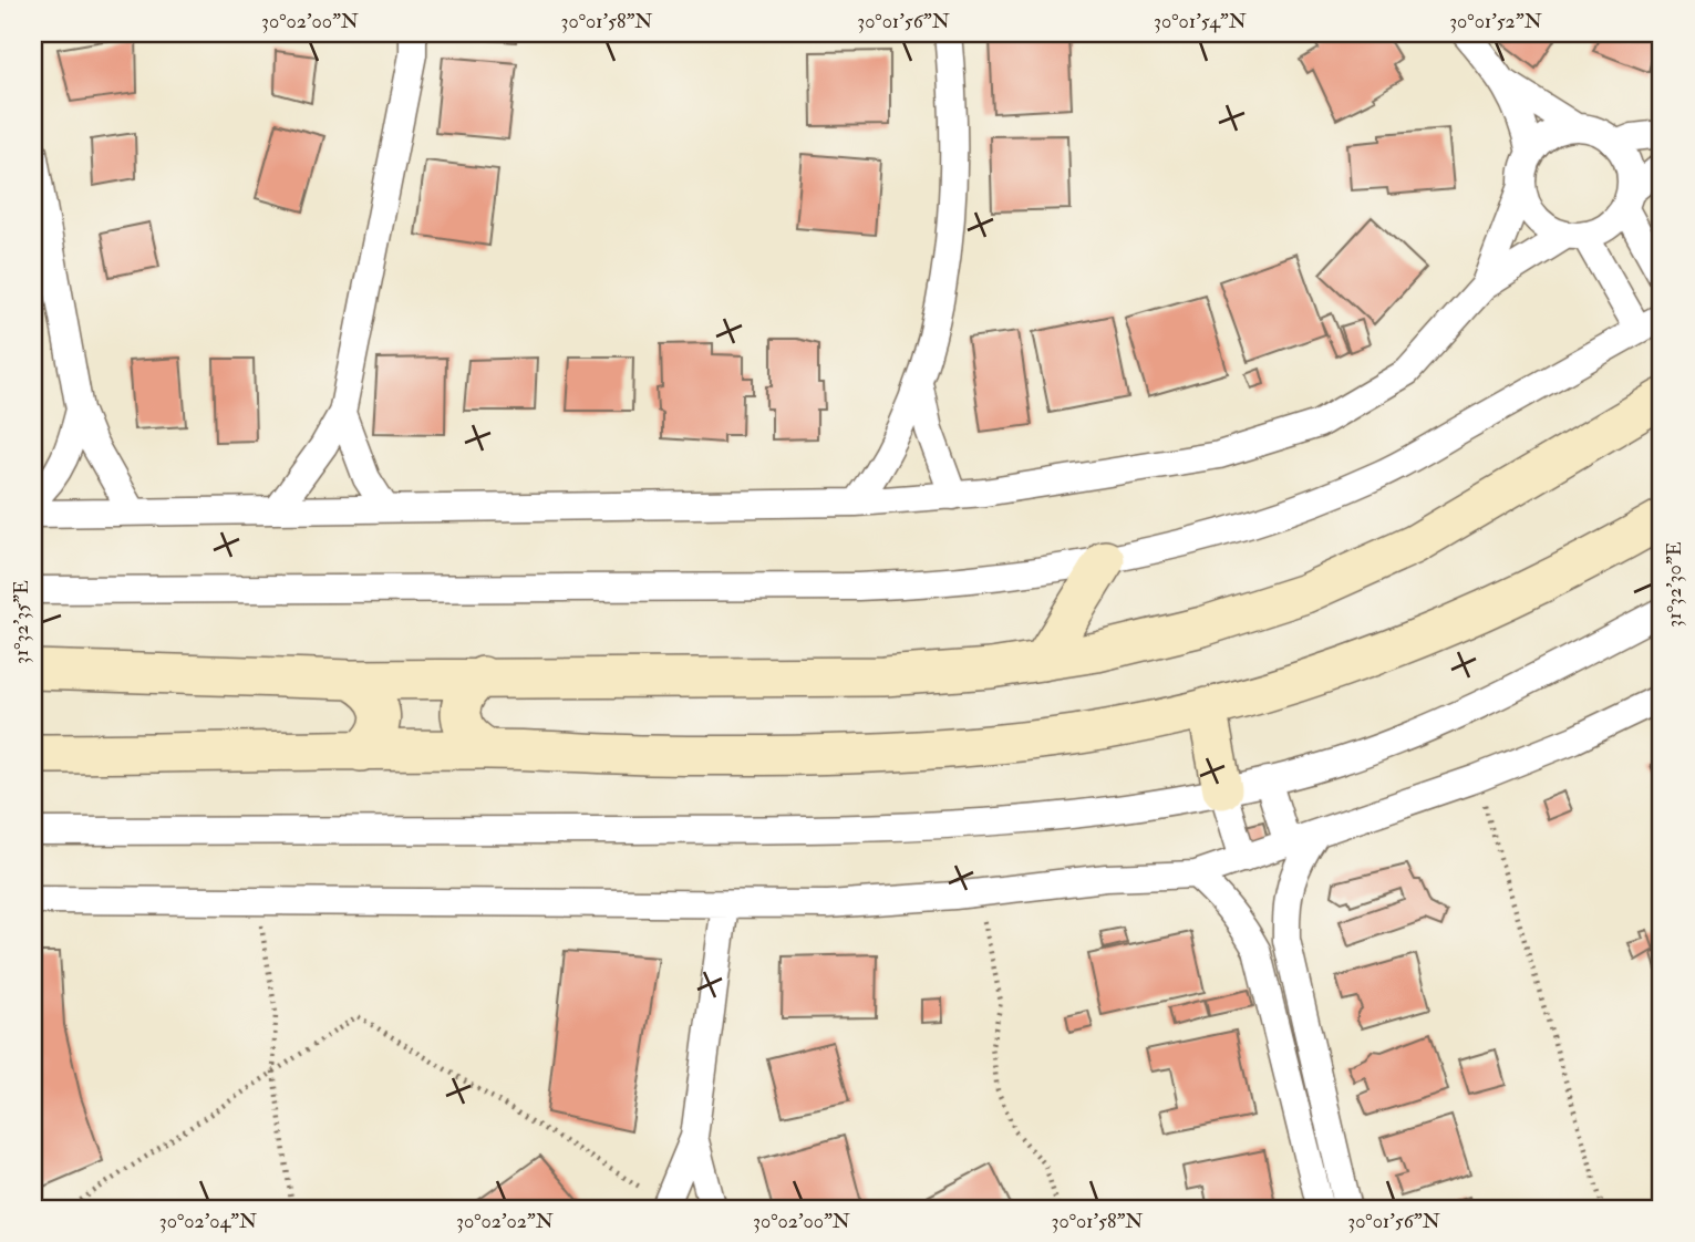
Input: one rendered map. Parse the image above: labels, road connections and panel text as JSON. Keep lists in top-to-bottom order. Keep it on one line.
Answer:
{"coordinates":["30°02'00\"N","30°01'58\"N","30°01'56\"N","30°01'54\"N","30°01'52\"N","31°32'30\"E","31°32'35\"E","30°02'04\"N","30°02'02\"N"]}
